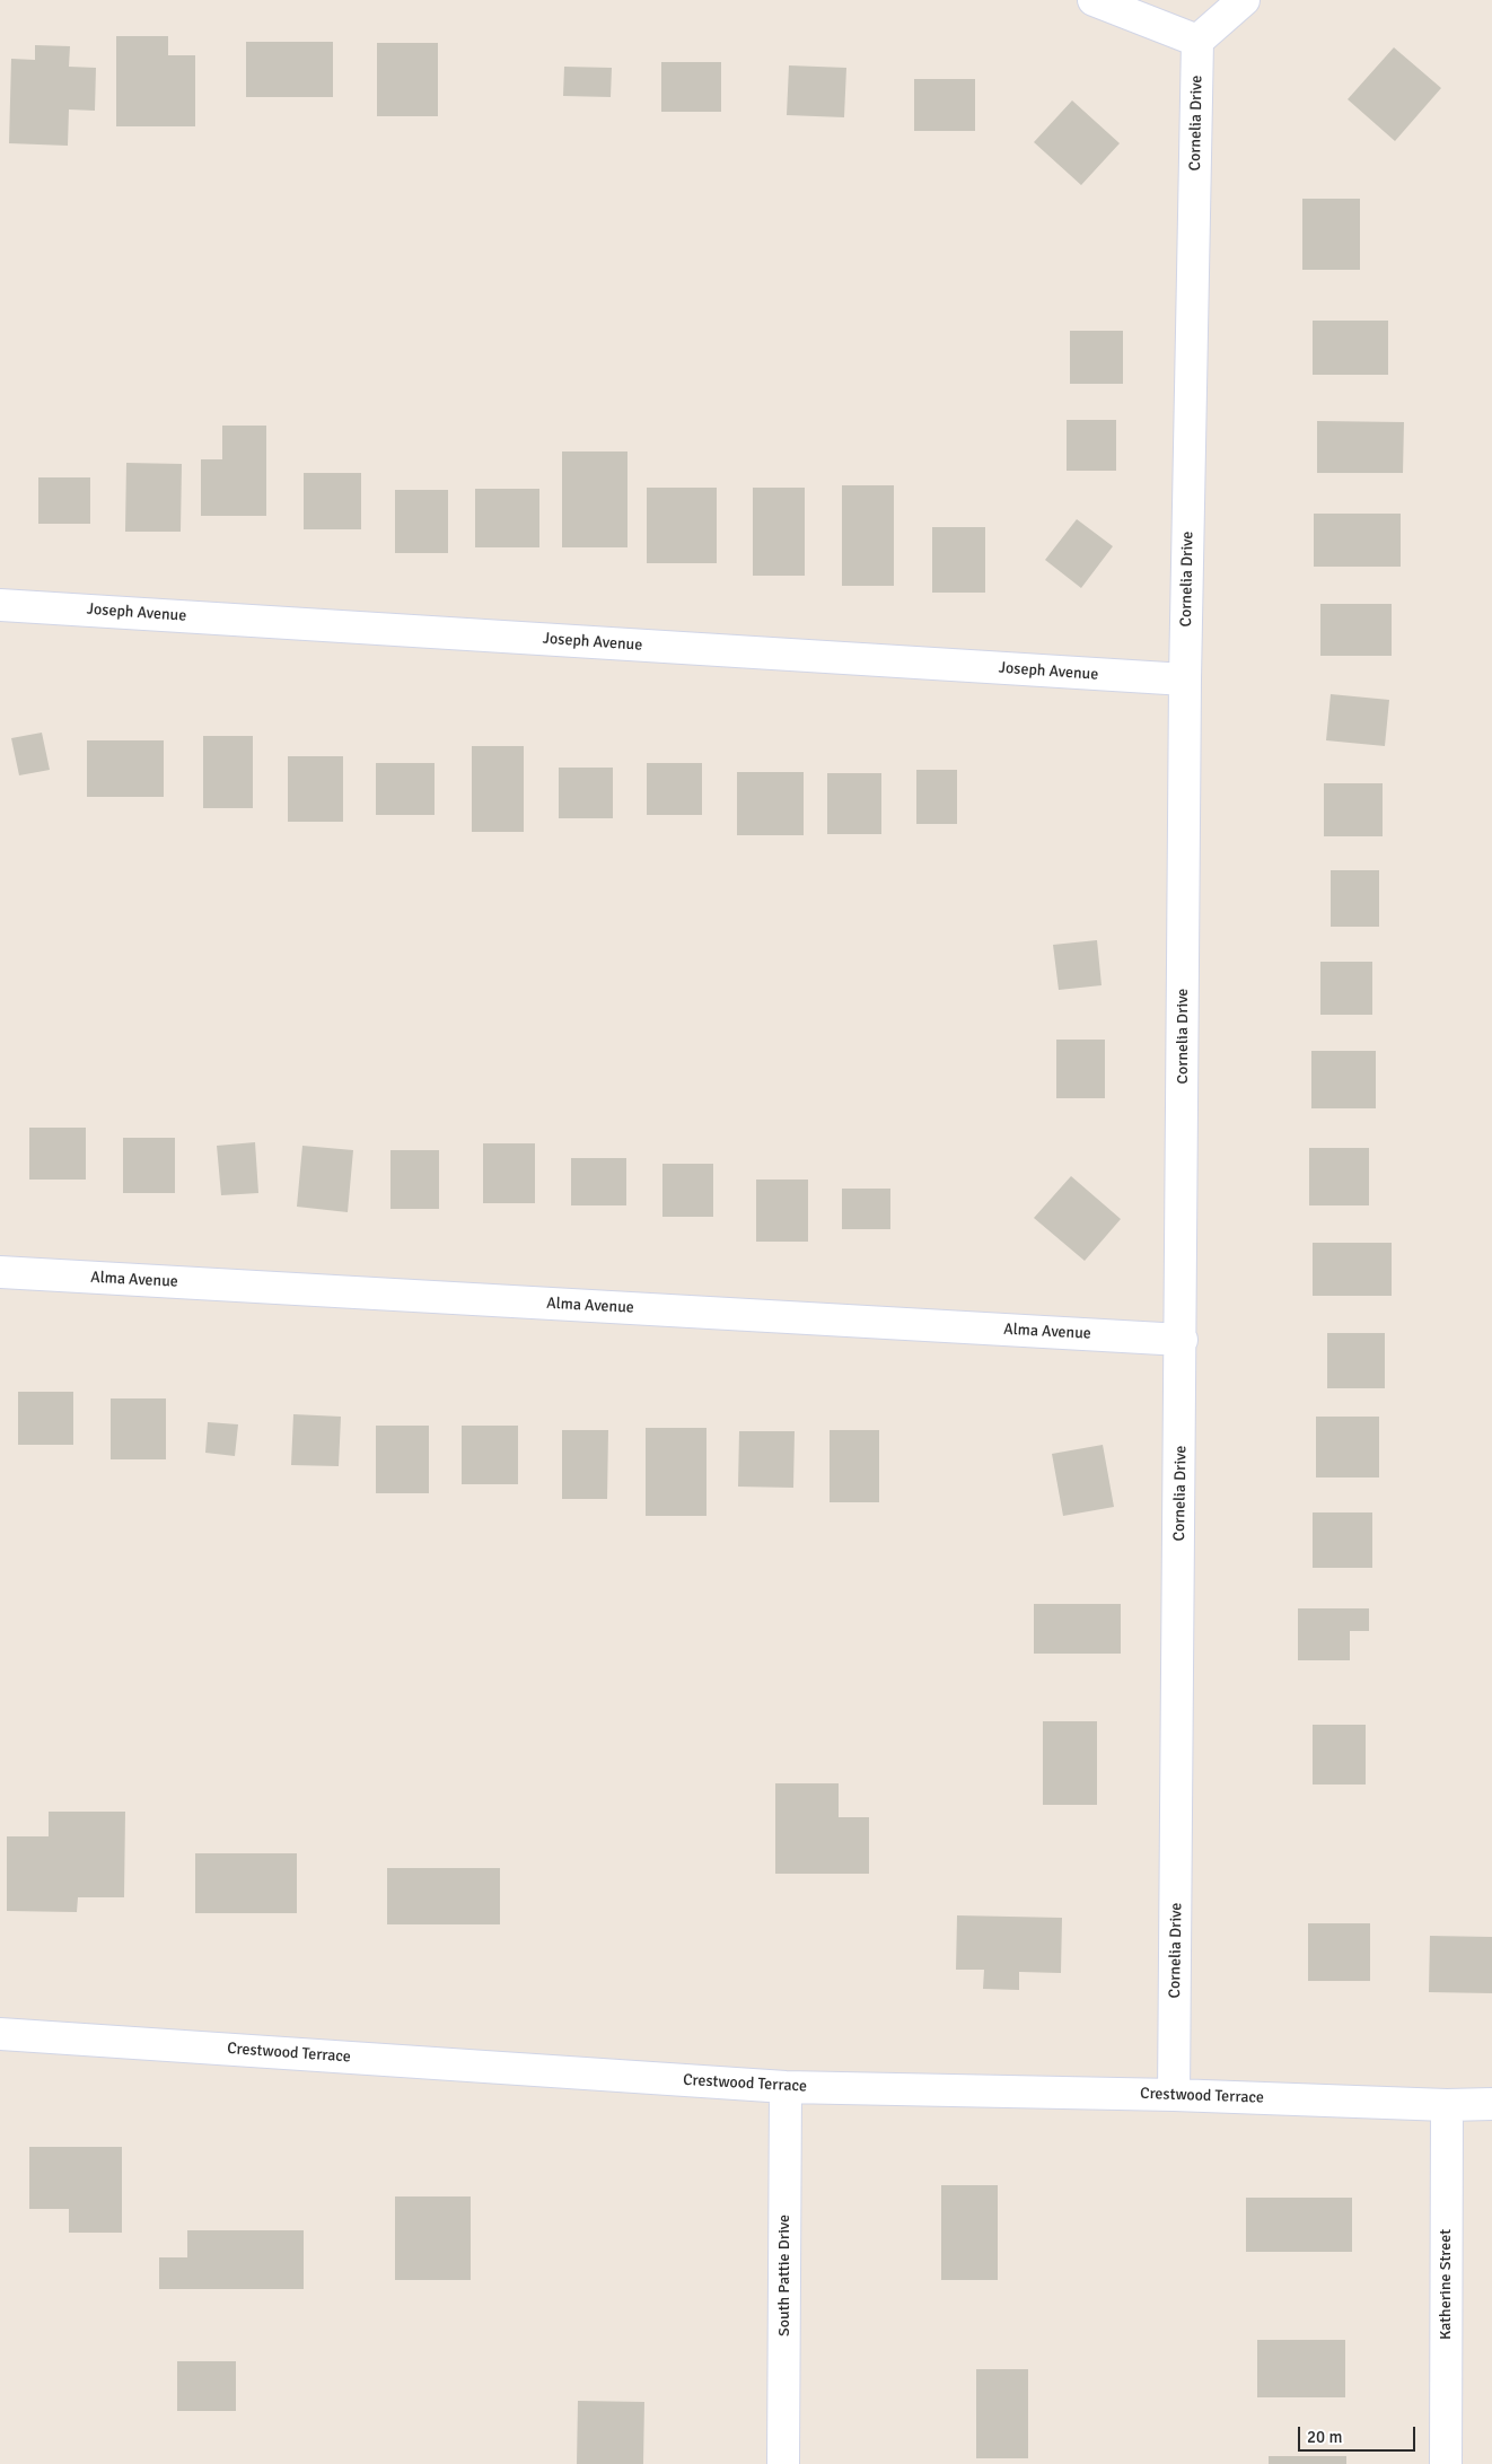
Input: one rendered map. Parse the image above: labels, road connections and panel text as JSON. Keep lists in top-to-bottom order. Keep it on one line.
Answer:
{"streets":{"street":["Cornelia Drive","Joseph Avenue","Alma Avenue","Crestwood Terrace","South Pattie Drive","Katherine Street"]},"crossings":[["Cornelia Drive","Joseph Avenue"],["Cornelia Drive","Alma Avenue"],["Cornelia Drive","Crestwood Terrace"],["Crestwood Terrace","South Pattie Drive"],["Crestwood Terrace","Katherine Street"]],"scale_bar":"20 m"}
